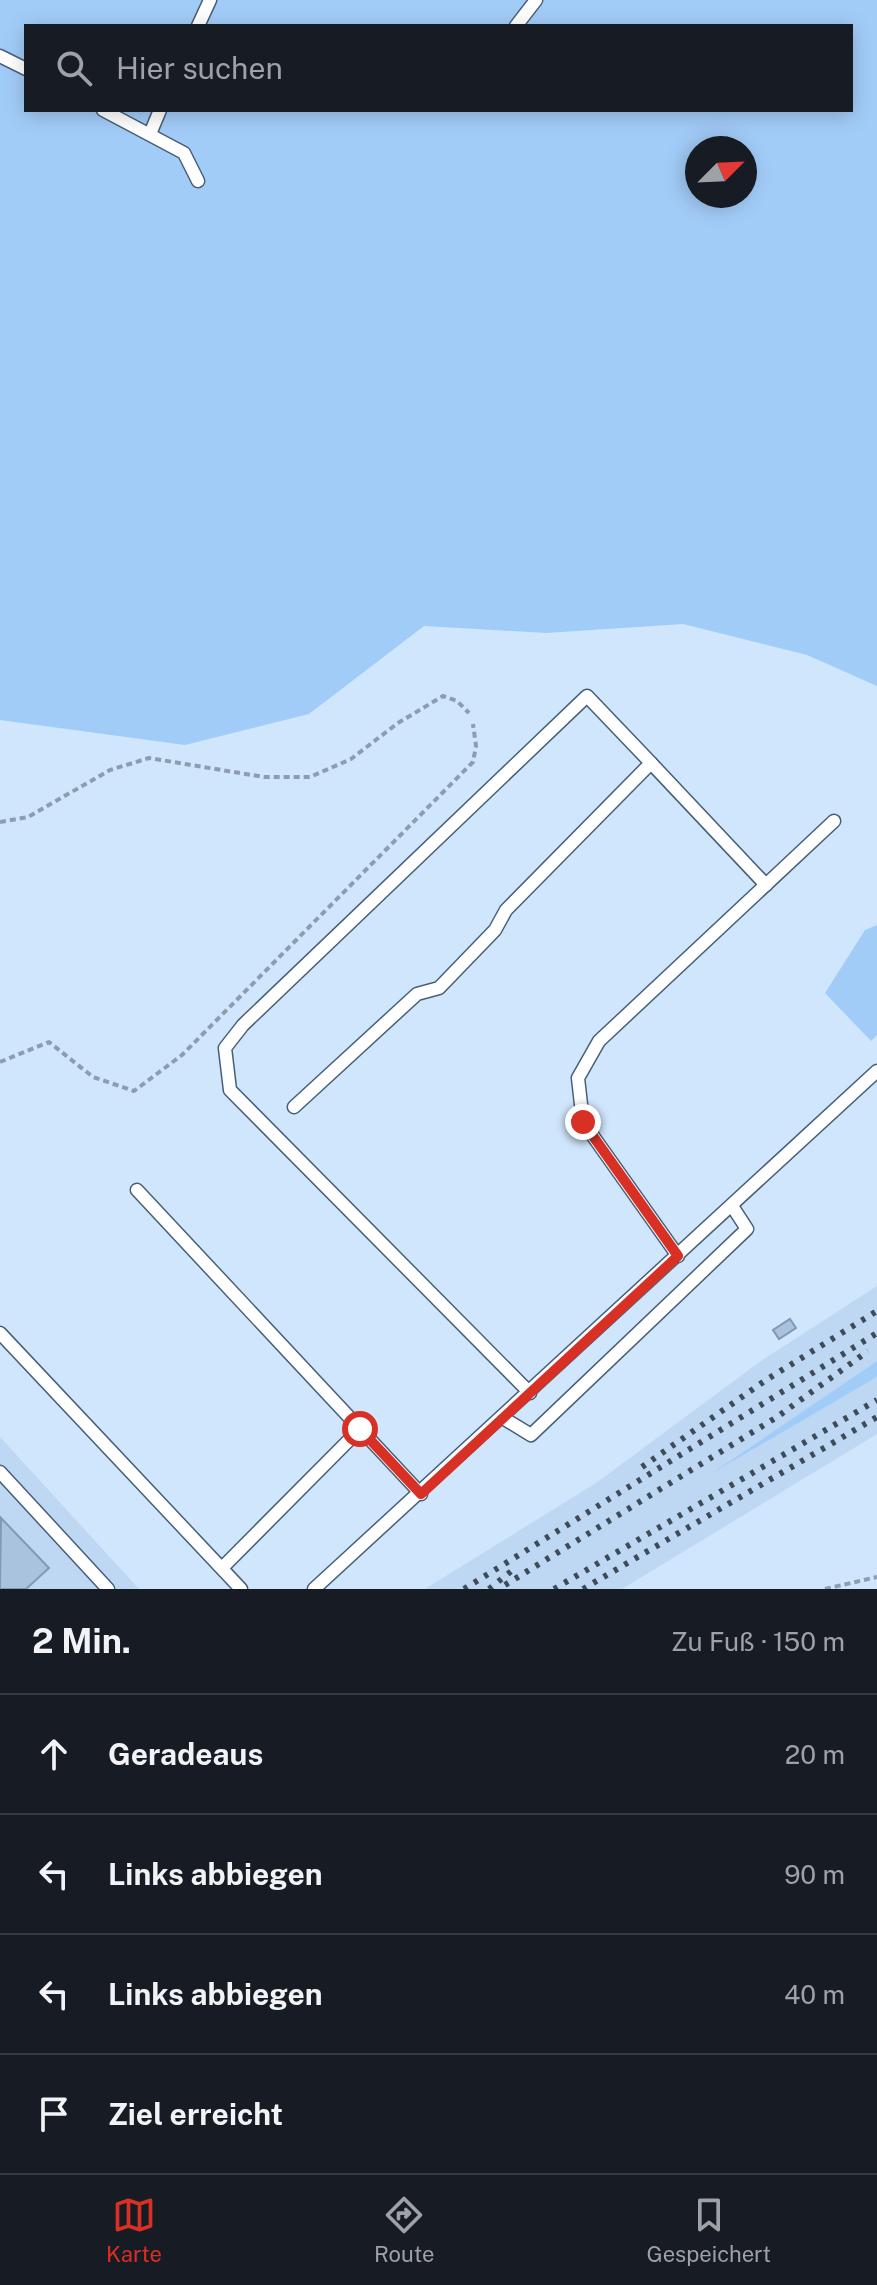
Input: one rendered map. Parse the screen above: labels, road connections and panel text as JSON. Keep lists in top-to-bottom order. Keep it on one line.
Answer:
{"north":"top right","page":{"search":"Hier suchen","heading":["2 Min.","Zu Fuß · 150 m"],"list":[["Geradeaus","20 m"],["Links abbiegen","90 m"],["Links abbiegen","40 m"],"Ziel erreicht"],"nav":["Karte","Route","Gespeichert"]}}
